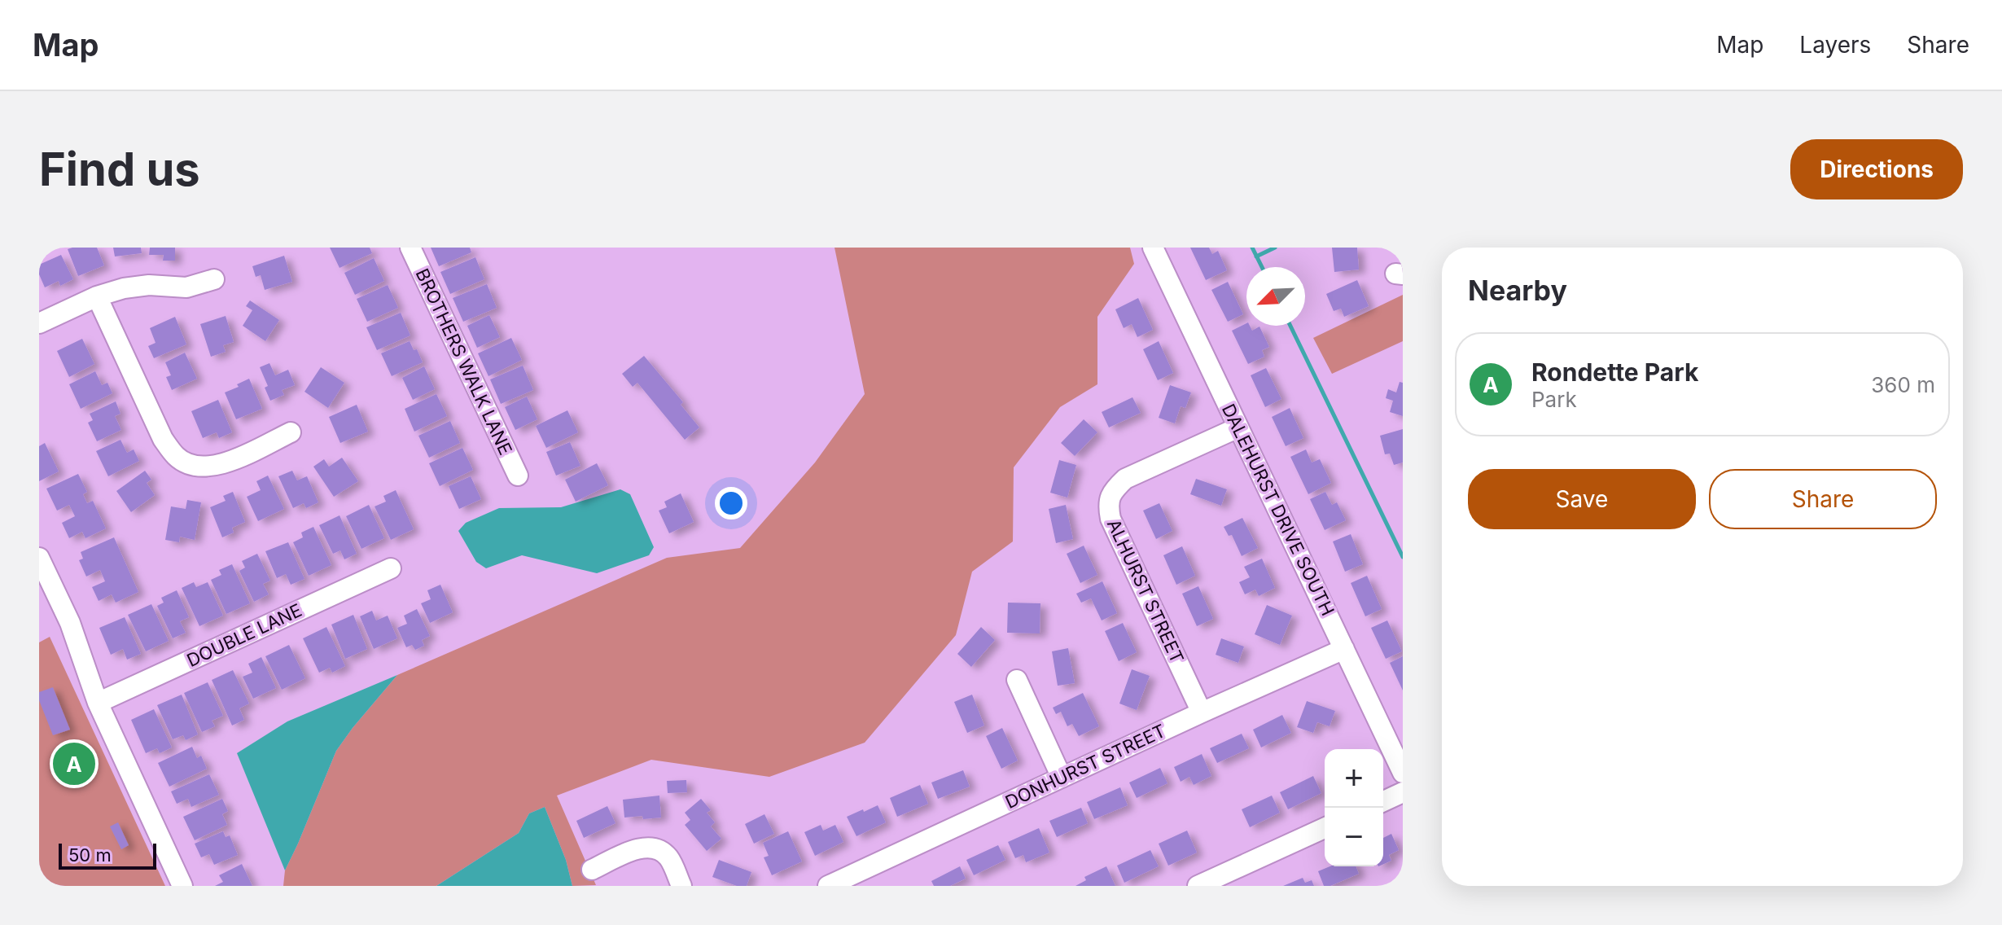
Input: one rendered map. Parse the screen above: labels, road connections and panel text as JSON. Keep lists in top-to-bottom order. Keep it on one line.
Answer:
{"streets":{"street":["BROTHERS WALK LANE","DALEHURST DRIVE SOUTH","ALHURST STREET","DOUBLE LANE","DONHURST STREET"]},"crossings":[["DALEHURST DRIVE SOUTH","ALHURST STREET"],["DALEHURST DRIVE SOUTH","DONHURST STREET"],["ALHURST STREET","DONHURST STREET"]],"scale_bar":"50 m","north":"bottom left","page":{"header":"Map","nav":["Map","Layers","Share"],"buttons":["Directions",["Save","Share"]],"title":"Find us","heading":"Nearby","list":[{"mark":"A","name":"Rondette Park","note":"Park","value":"360 m"}],"pins":"A","map_buttons":["+","−"],"scale":"50 m"}}
